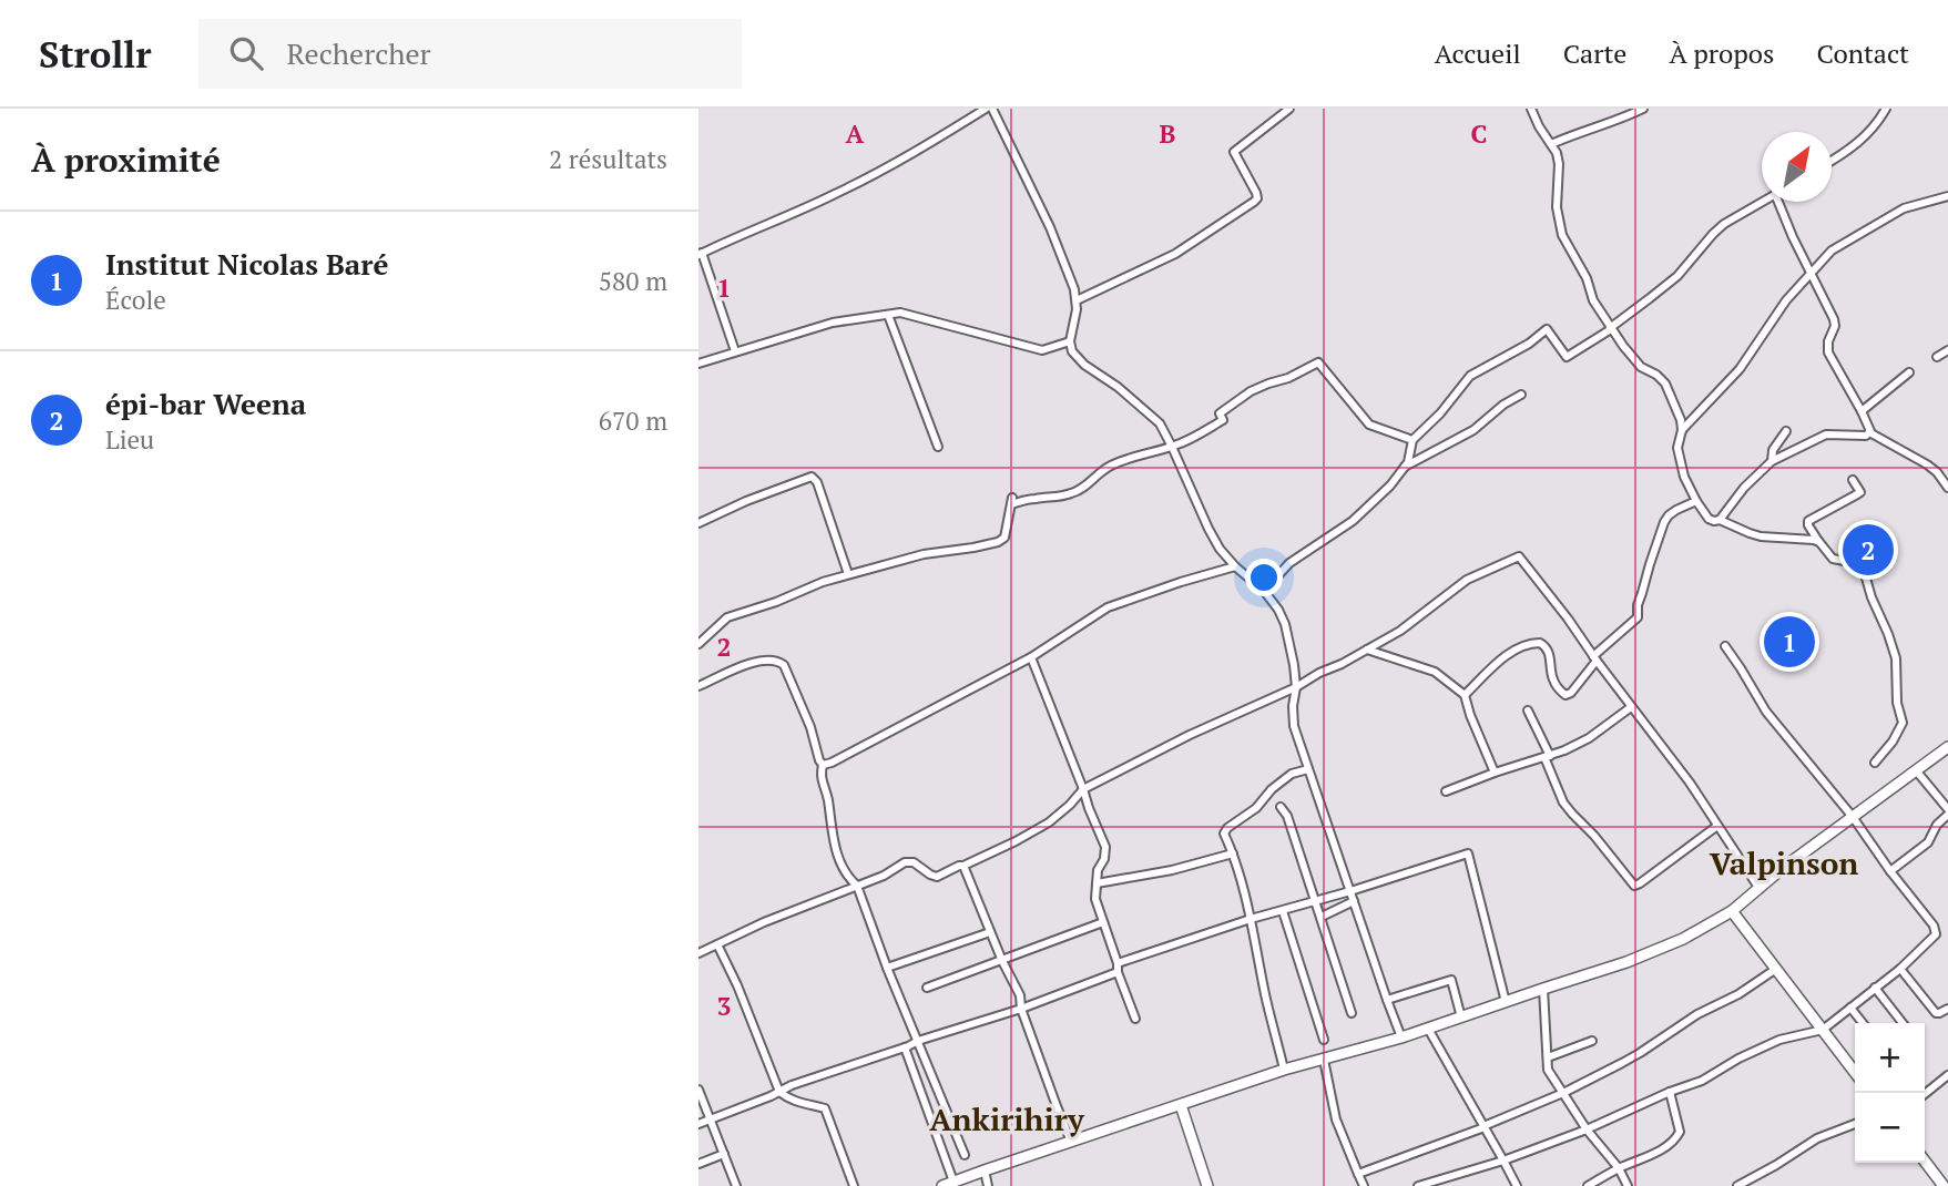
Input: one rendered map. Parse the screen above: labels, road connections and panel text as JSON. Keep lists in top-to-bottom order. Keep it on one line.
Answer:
{"districts":["Valpinson","Ankirihiry"],"north":"top right","page":{"header":"Strollr","search":"Rechercher","nav":["Accueil","Carte","À propos","Contact"],"heading":["À proximité","2 résultats"],"list":[{"mark":"1","name":"Institut Nicolas Baré","note":"École","value":"580 m"},{"mark":"2","name":"épi-bar Weena","note":"Lieu","value":"670 m"}],"pins":["2","1"],"map_buttons":["+","−"]},"grid":{"columns":["A","B","C"],"rows":["1","2","3"]}}
